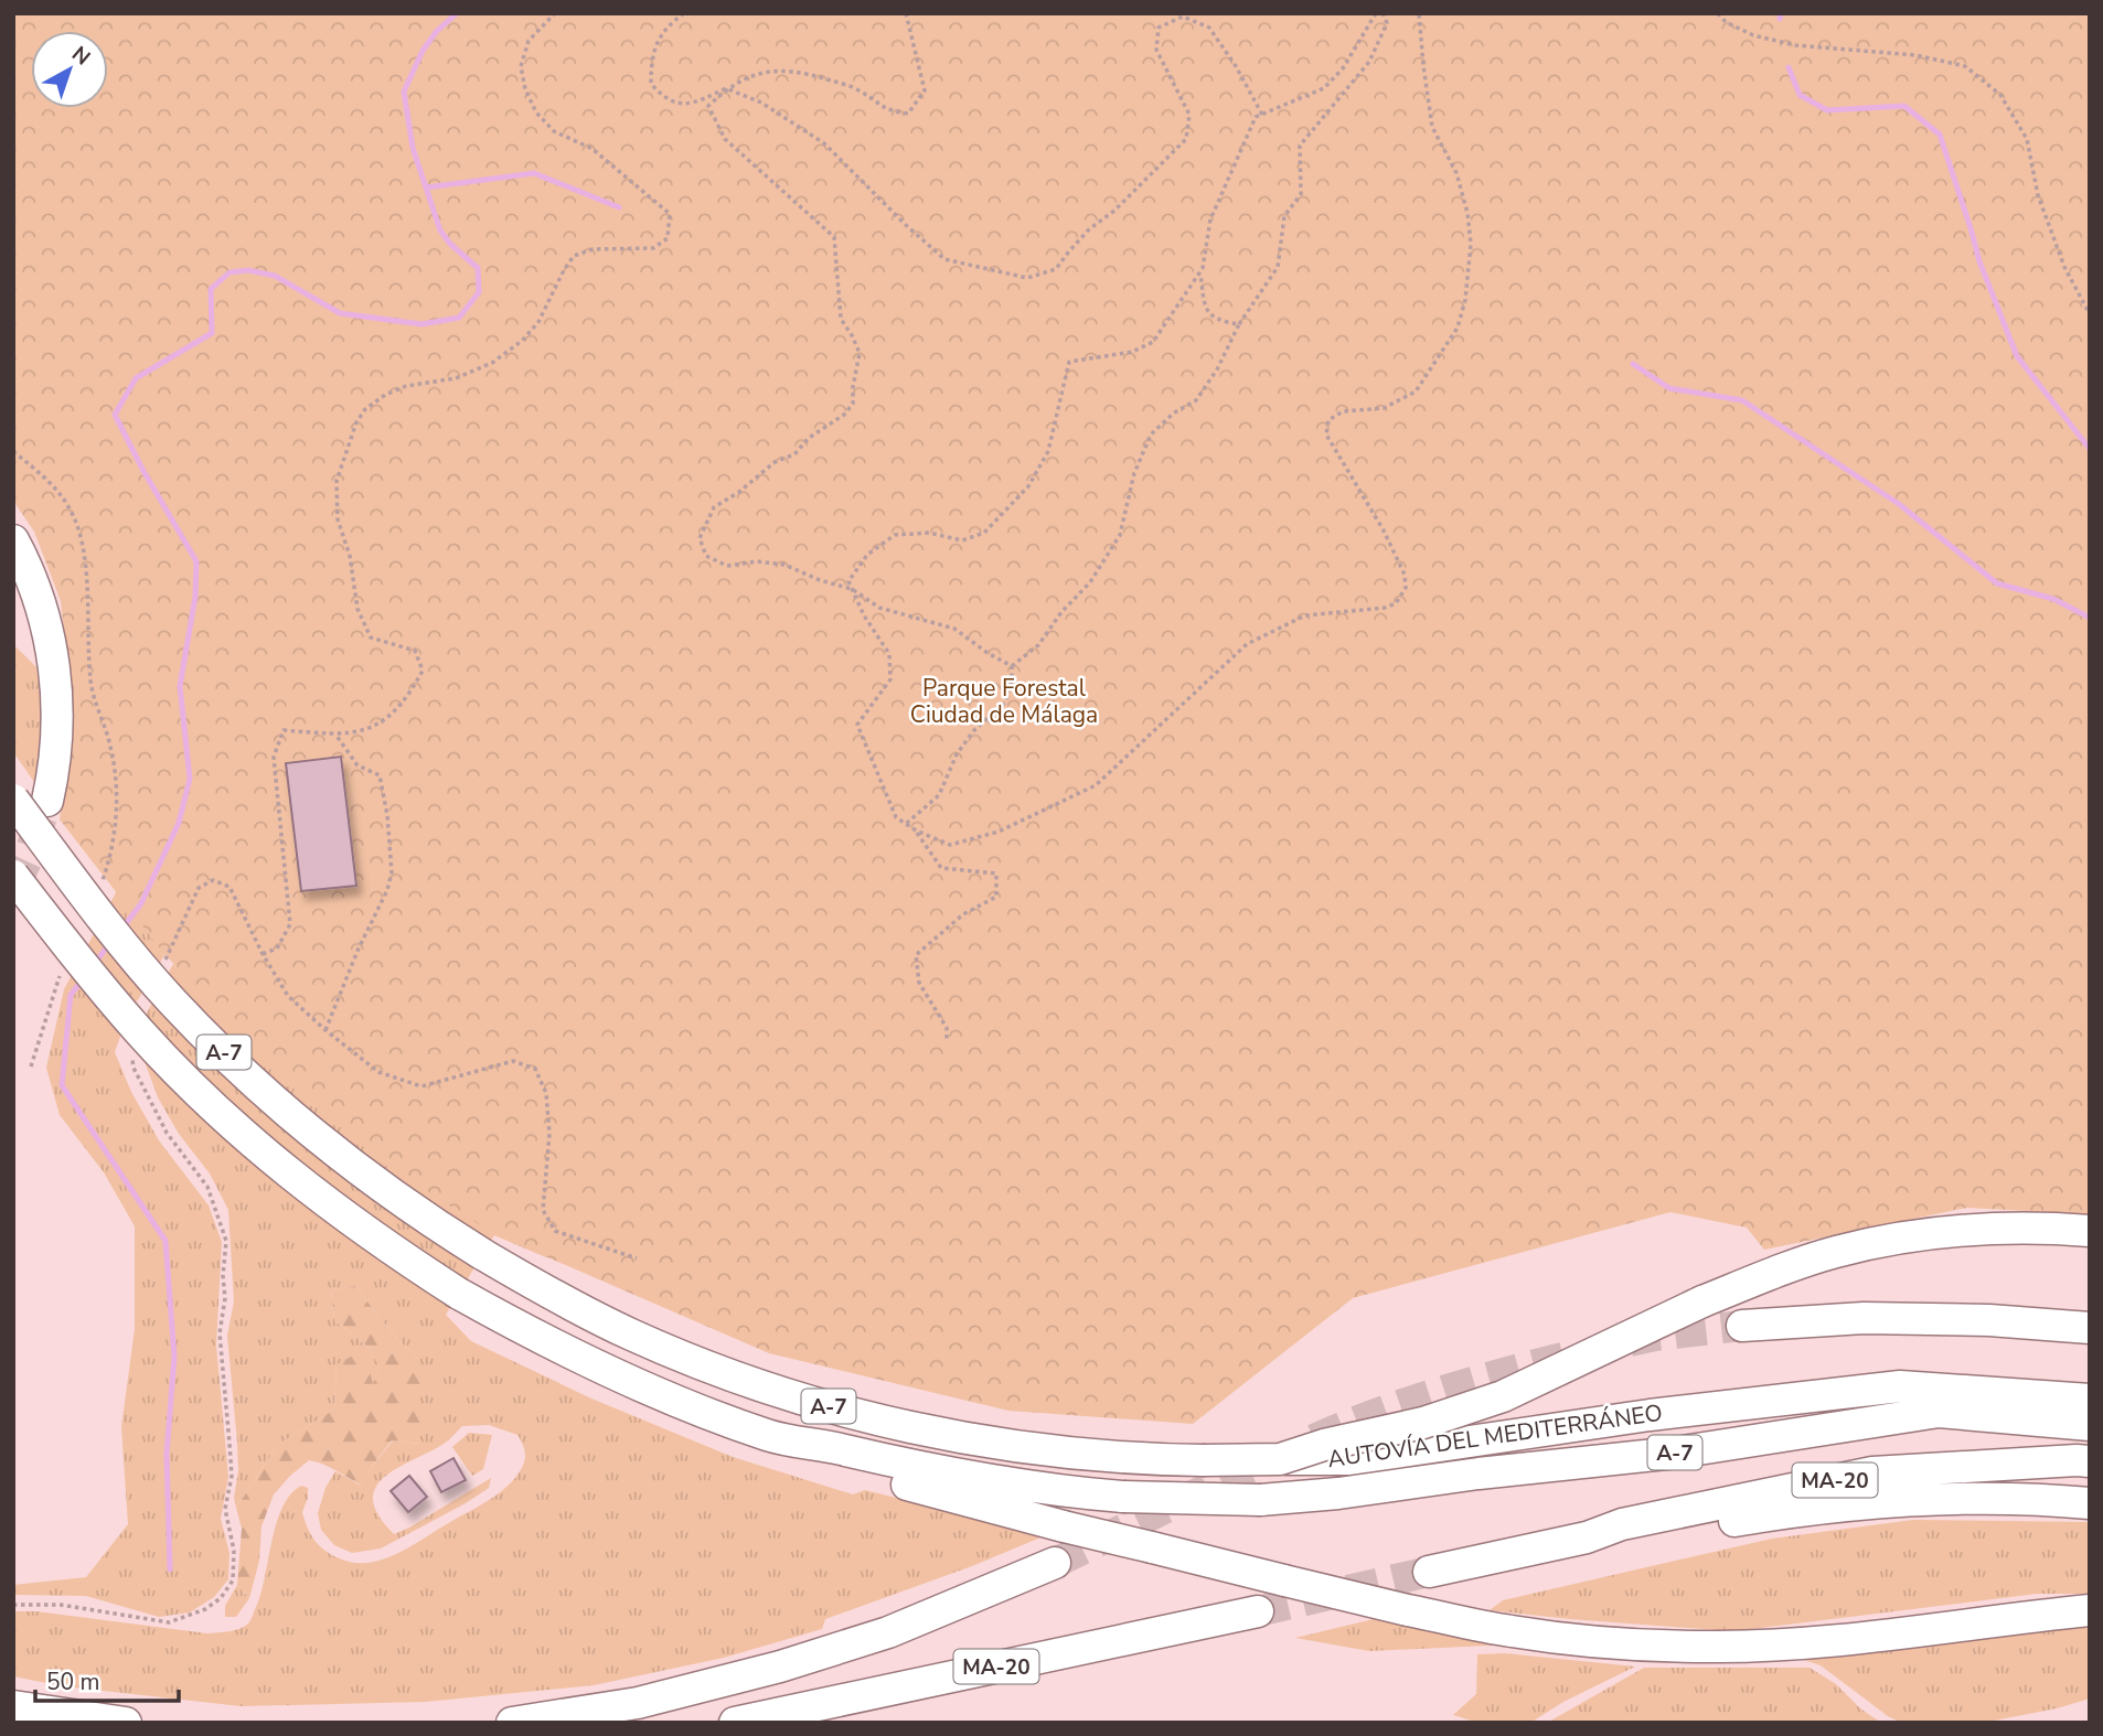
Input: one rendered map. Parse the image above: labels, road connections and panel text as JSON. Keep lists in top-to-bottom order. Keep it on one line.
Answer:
{"streets":{"highway":["A-7","AUTOVÍA DEL MEDITERRÁNEO","MA-20"]},"parks":["Parque Forestal Ciudad de Málaga"],"scale_bar":"50 m","north":"top right"}
